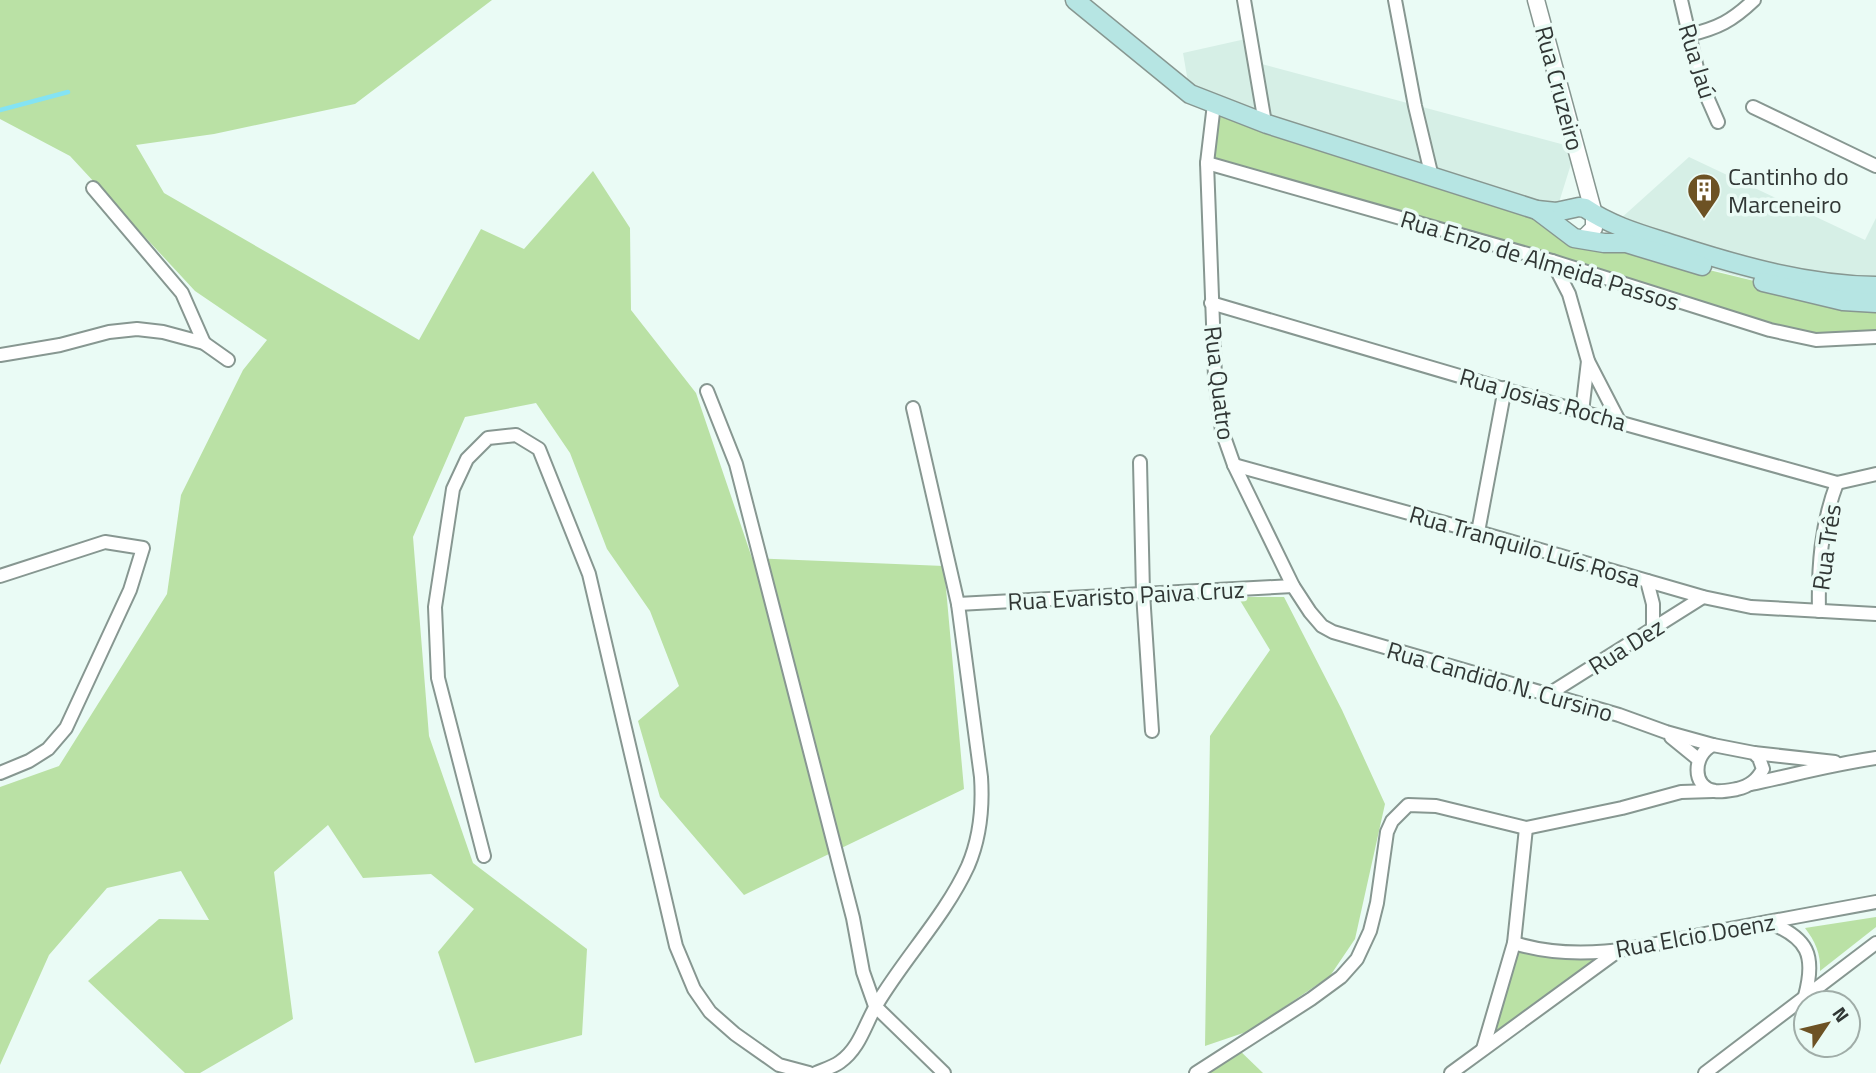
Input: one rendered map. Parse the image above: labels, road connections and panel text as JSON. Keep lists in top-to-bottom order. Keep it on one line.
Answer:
{"streets":{"street":["Rua Jaú","Rua Cruzeiro","Rua Enzo de Almeida Passos","Rua Quatro","Rua Josias Rocha","Rua Tranquilo Luís Rosa","Rua Três","Rua Evaristo Paiva Cruz","Rua Dez","Rua Candido N. Cursino","Rua Elcio Doenz"]},"crossings":[["Rua Enzo de Almeida Passos","Rua Quatro"],["Rua Quatro","Rua Josias Rocha"],["Rua Quatro","Rua Tranquilo Luís Rosa"],["Rua Quatro","Rua Evaristo Paiva Cruz"],["Rua Quatro","Rua Candido N. Cursino"],["Rua Josias Rocha","Rua Três"],["Rua Tranquilo Luís Rosa","Rua Três"],["Rua Tranquilo Luís Rosa","Rua Dez"],["Rua Dez","Rua Candido N. Cursino"]],"places":{"building":["Cantinho do Marceneiro"]},"north":"top right"}
